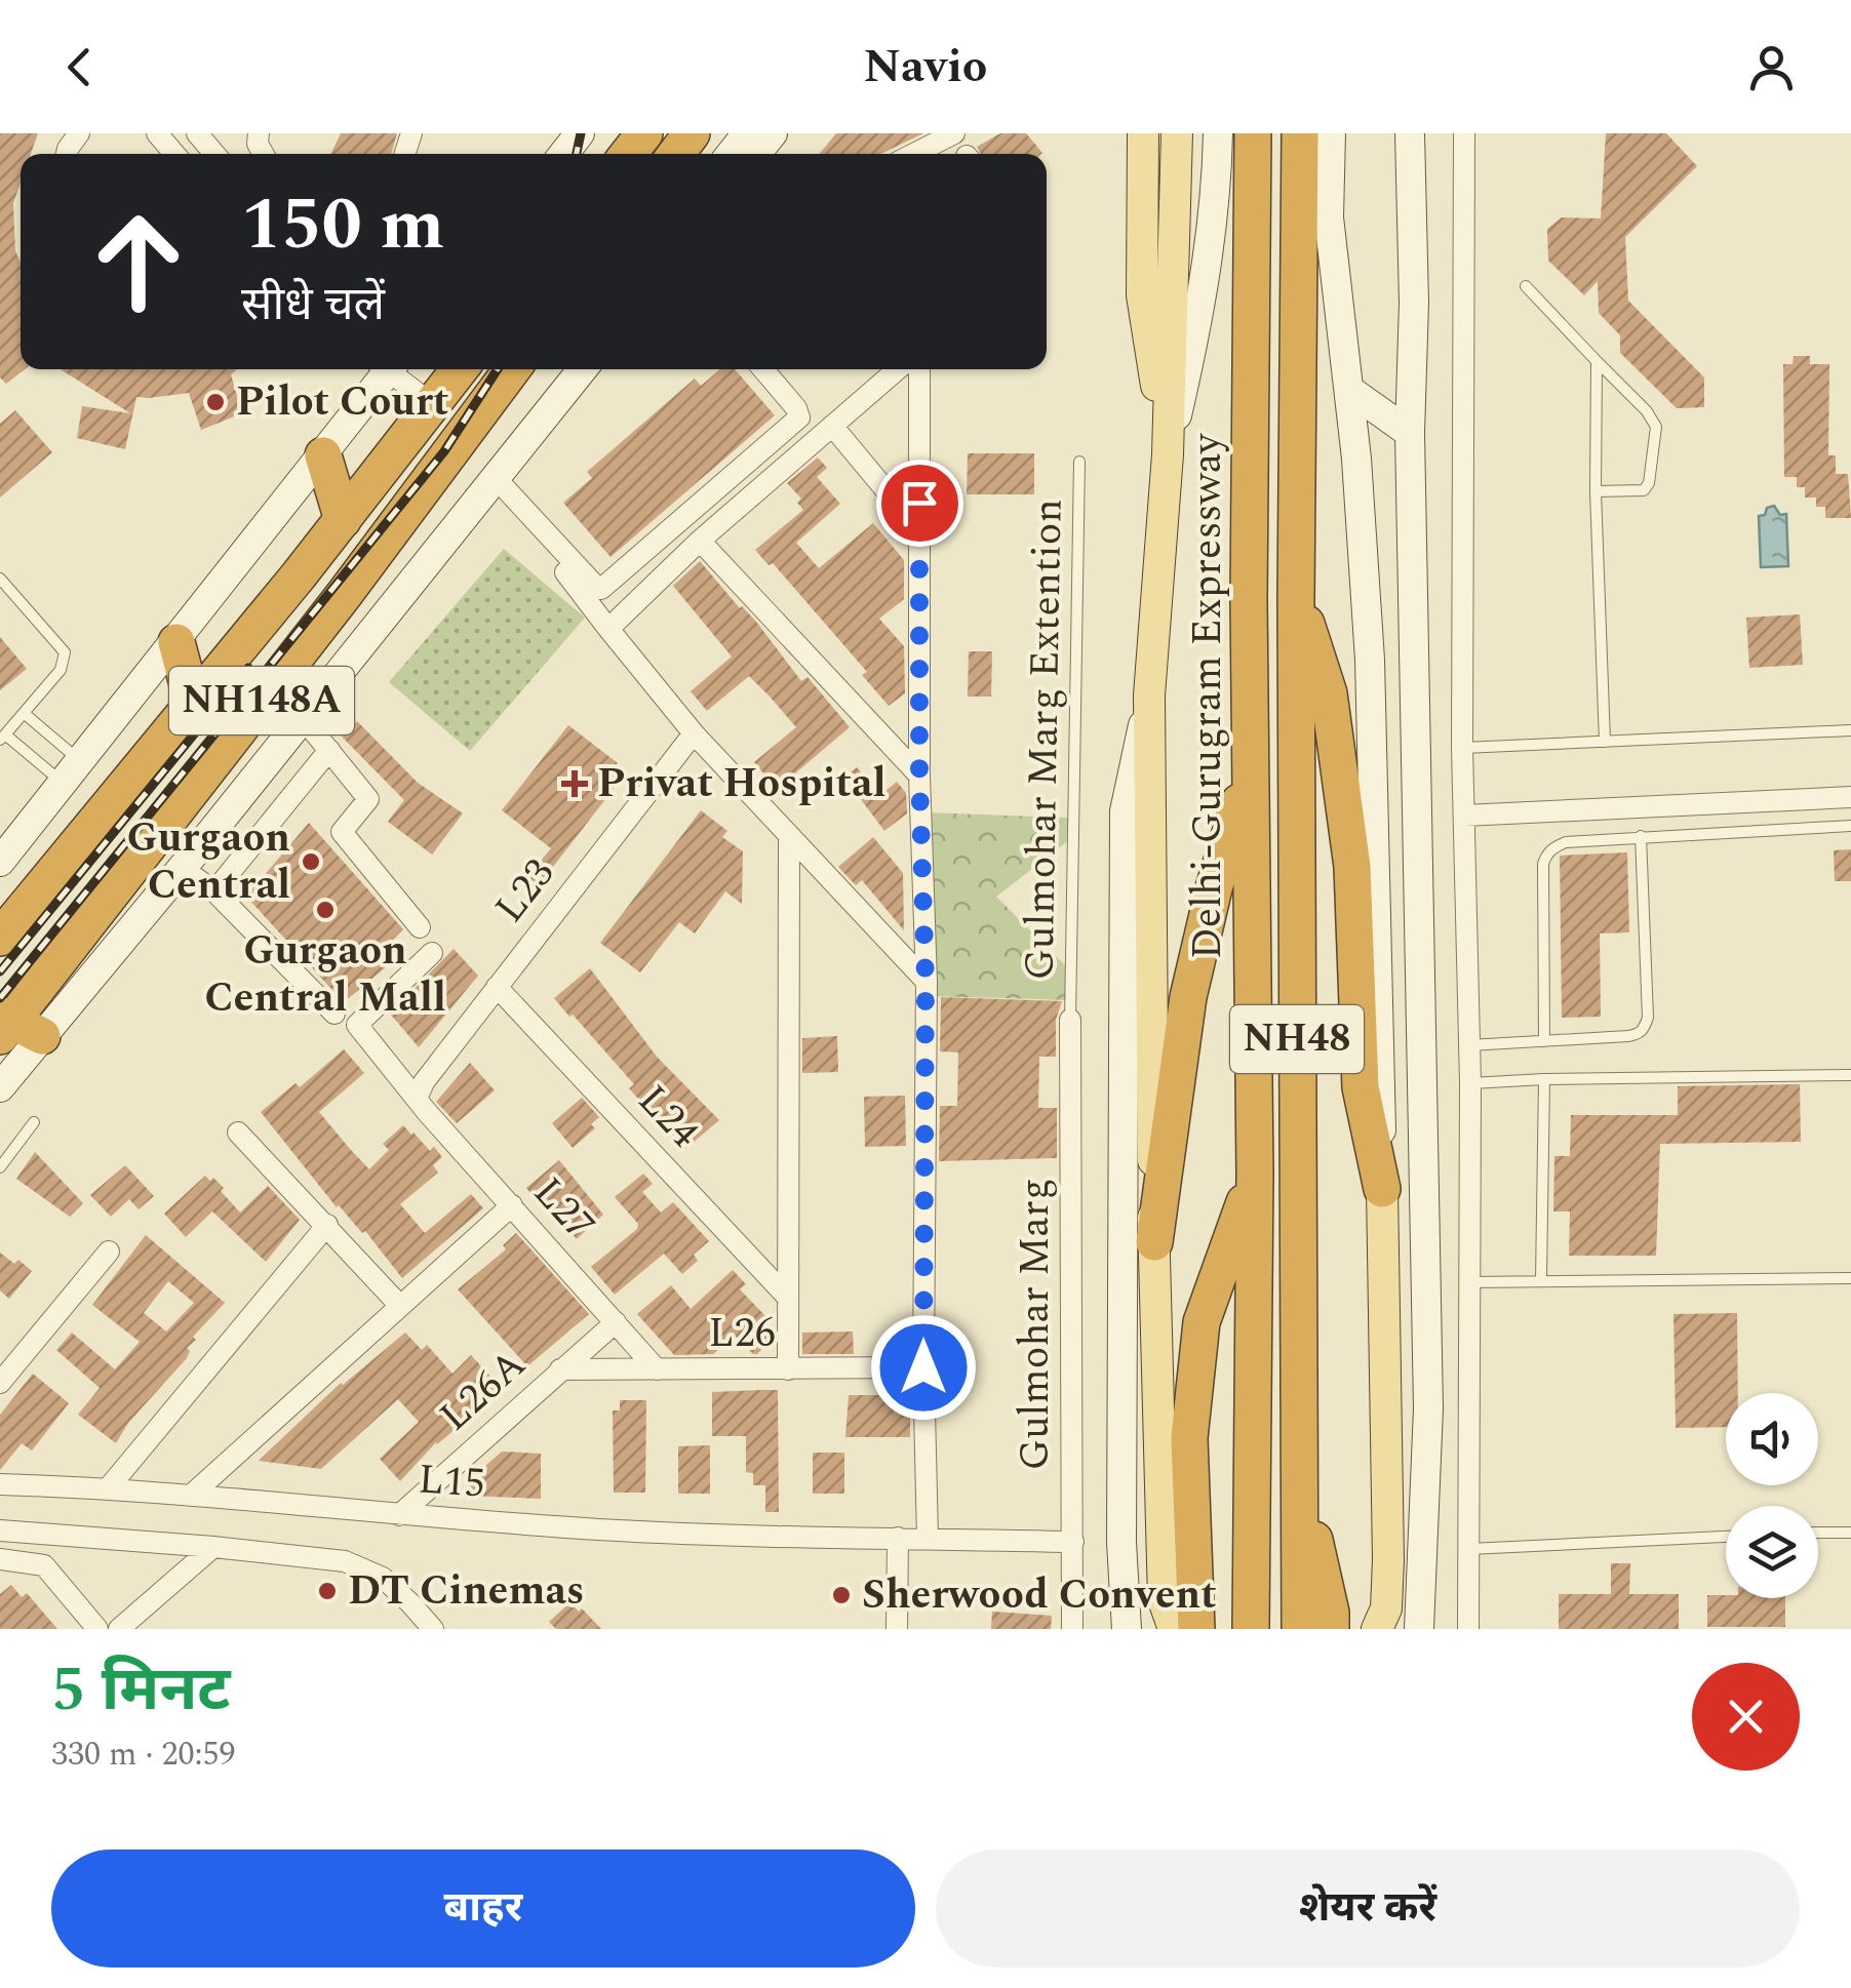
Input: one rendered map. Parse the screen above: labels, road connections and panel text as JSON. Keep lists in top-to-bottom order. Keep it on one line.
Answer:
{"streets":{"highway":["Delhi-Gurugram Expressway","NH148A","NH48"],"street":["L23","L24","L27","Gulmohar Marg","L26","L26A","L15"],"lane":["Gulmohar Marg Extention"]},"crossings":[["Gulmohar Marg Extention","Gulmohar Marg"],["L23","L24"],["L23","L27"],["L27","L26"],["L27","L26A"],["Gulmohar Marg","L15"],["L26","L26A"],["L26A","L15"]],"places":{"other":["Pilot Court","Gurgaon Central","Gurgaon Central Mall","DT Cinemas","Sherwood Convent"],"health":["Privat Hospital"]},"page":{"header":"Navio","turn":["150 m","सीधे चलें"],"heading":["5 मिनट","330 m · 20:59"],"buttons":["बाहर","शेयर करें"]}}
